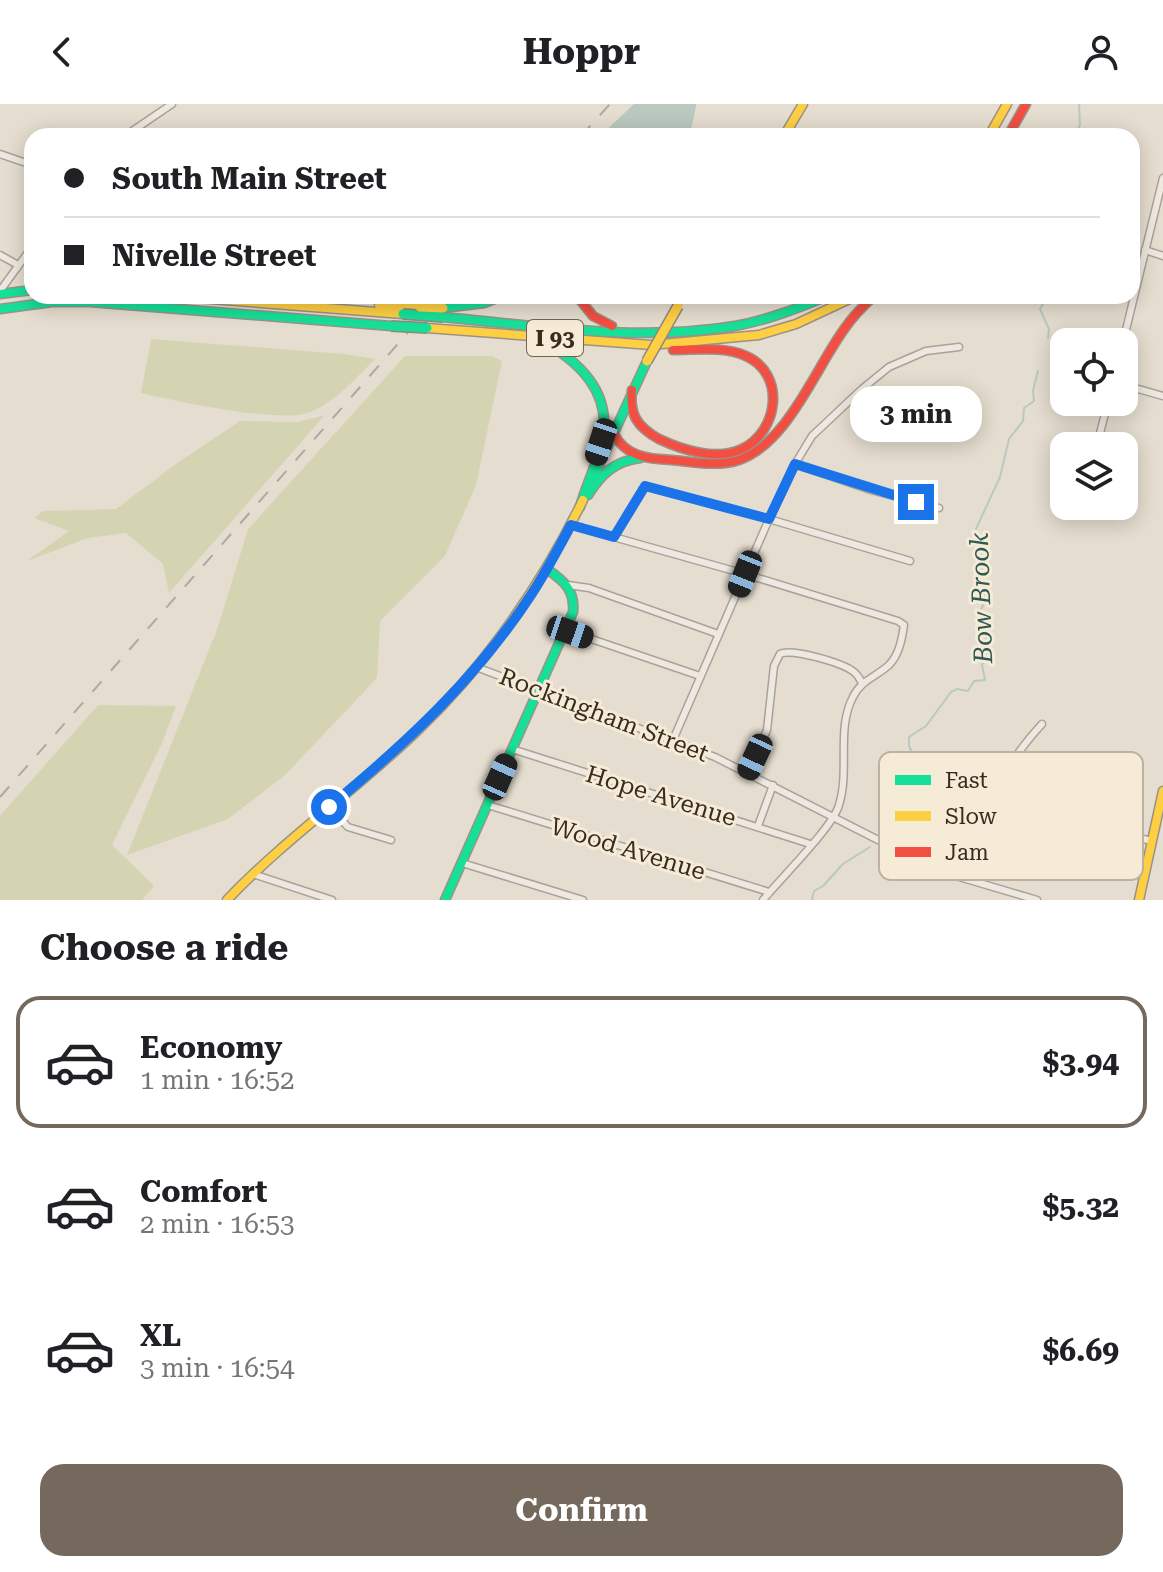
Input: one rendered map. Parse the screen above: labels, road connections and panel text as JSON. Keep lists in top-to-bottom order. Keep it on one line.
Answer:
{"streets":{"main road":["I 93"],"street":["Rockingham Street","Hope Avenue","Wood Avenue"]},"water":["Bow Brook"],"legend":["Fast","Slow","Jam"],"page":{"header":"Hoppr","banner":["South Main Street","Nivelle Street"],"bubble":"3 min","heading":"Choose a ride","list":[{"name":"Economy","note":"1 min · 16:52","value":"$3.94"},{"name":"Comfort","note":"2 min · 16:53","value":"$5.32"},{"name":"XL","note":"3 min · 16:54","value":"$6.69"}],"buttons":"Confirm"}}
